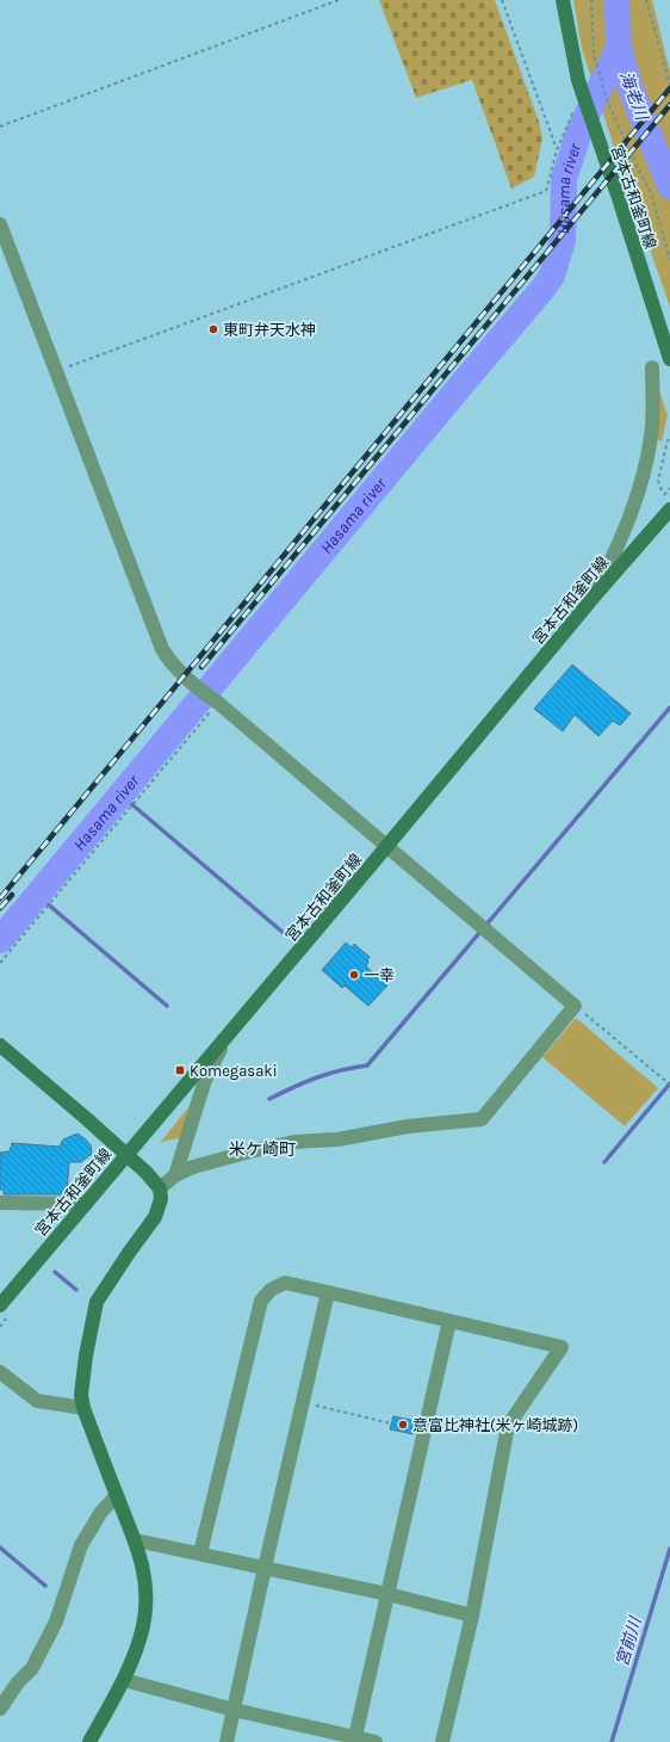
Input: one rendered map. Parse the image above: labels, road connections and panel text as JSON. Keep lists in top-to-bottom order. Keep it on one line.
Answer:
{"streets":{"street":["宮本古和釜町線"]},"districts":["米ケ崎町"],"water":["海老川","Hasama river","宮前川"],"places":{"other":["東町弁天水神","一幸","意富比神社(米ヶ崎城跡)"],"transit":["Komegasaki"]}}
